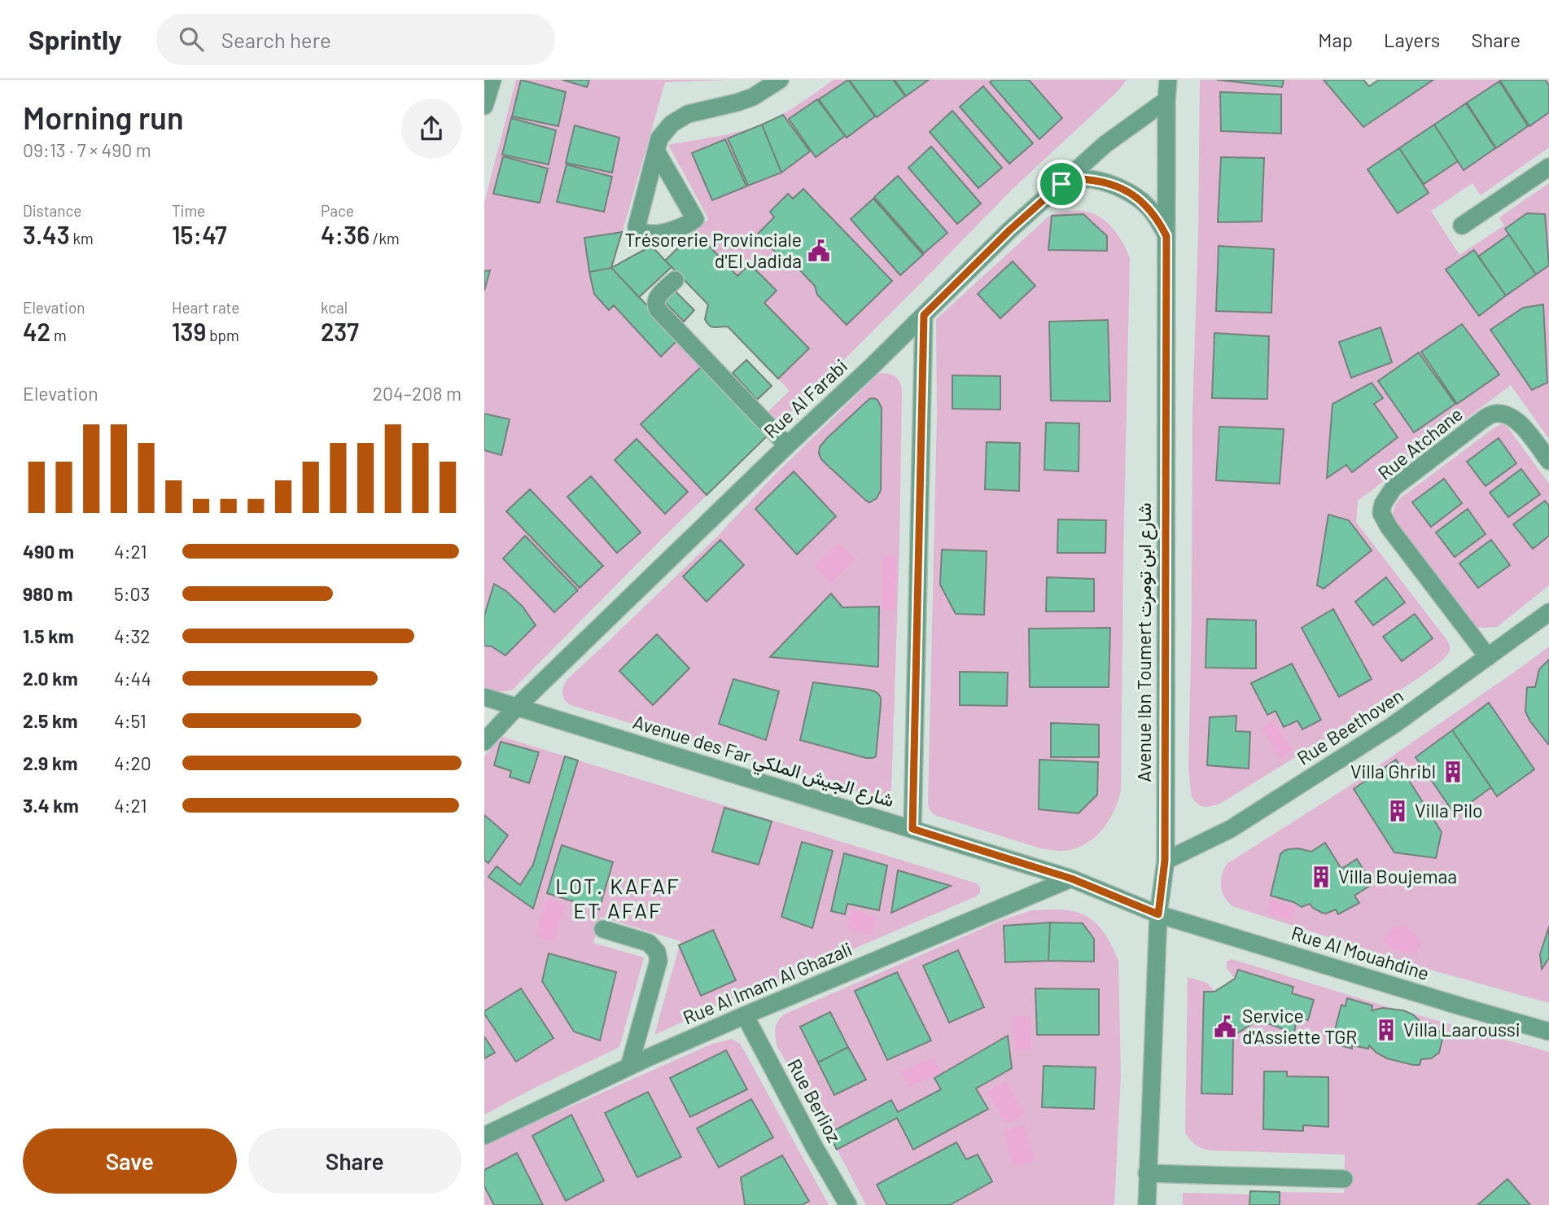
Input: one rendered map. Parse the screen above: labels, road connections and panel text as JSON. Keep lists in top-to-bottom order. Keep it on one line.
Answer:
{"streets":{"street":["Rue Al Farabi","Rue Atchane","Avenue Ibn Toumert شارع ابن تومرت","Rue Beethoven","Avenue des Far شارع الجيش الملكي","Rue Al Mouahdine","Rue Al Imam Al Ghazali","Rue Berlioz"]},"crossings":[["Rue Al Farabi","Avenue Ibn Toumert شارع ابن تومرت"],["Rue Al Farabi","Avenue des Far شارع الجيش الملكي"],["Rue Atchane","Rue Beethoven"],["Avenue Ibn Toumert شارع ابن تومرت","Rue Beethoven"],["Avenue Ibn Toumert شارع ابن تومرت","Avenue des Far شارع الجيش الملكي"],["Avenue Ibn Toumert شارع ابن تومرت","Rue Al Mouahdine"],["Avenue des Far شارع الجيش الملكي","Rue Al Mouahdine"],["Avenue des Far شارع الجيش الملكي","Rue Al Imam Al Ghazali"],["Rue Al Imam Al Ghazali","Rue Berlioz"]],"districts":["LOT. KAFAF ET AFAF"],"places":{"public building":["Trésorerie Provinciale d'El Jadida","Service d'Assiette TGR"],"building":["Villa Ghribl","Villa Pilo","Villa Boujemaa","Villa Laaroussi"]},"page":{"header":"Sprintly","search":"Search here","nav":["Map","Layers","Share"],"heading":["Morning run","09:13 · 7 × 490 m"],"stats":[["Distance","3.43 km"],["Time","15:47"],["Pace","4:36 /km"],["Elevation","42 m"],["Heart rate","139 bpm"],["kcal","237"]],"chart":["Elevation","204–208 m"],"list":[{"name":"490 m","note":"4:21"},{"name":"980 m","note":"5:03"},{"name":"1.5 km","note":"4:32"},{"name":"2.0 km","note":"4:44"},{"name":"2.5 km","note":"4:51"},{"name":"2.9 km","note":"4:20"},{"name":"3.4 km","note":"4:21"}],"buttons":["Save","Share"]}}
